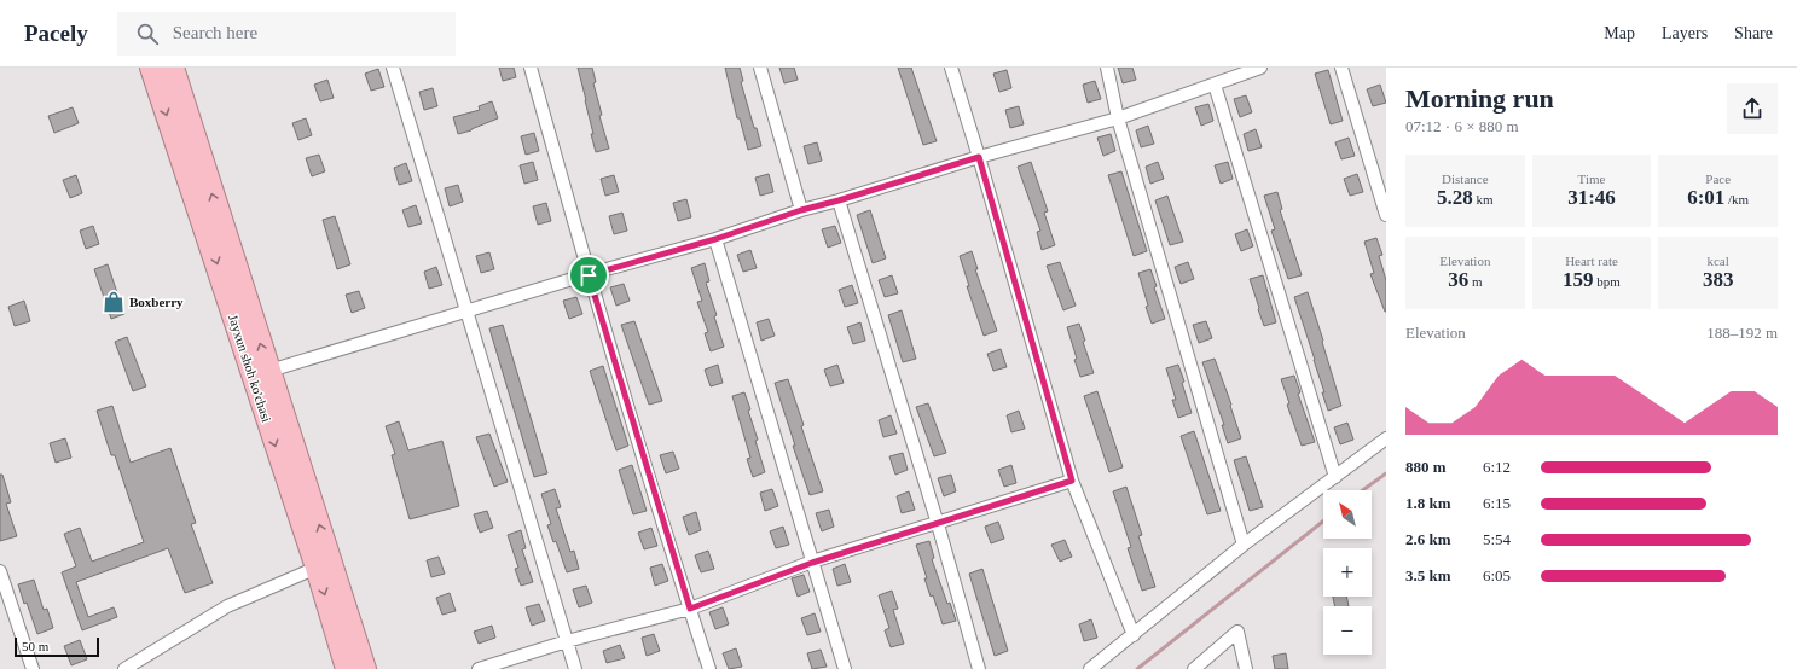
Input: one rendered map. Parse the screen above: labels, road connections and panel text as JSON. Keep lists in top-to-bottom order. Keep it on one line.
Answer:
{"streets":{"highway":["Jayxun shoh ko'chasi"]},"places":{"shop":["Boxberry"]},"scale_bar":"50 m","north":"top left","page":{"header":"Pacely","search":"Search here","nav":["Map","Layers","Share"],"heading":["Morning run","07:12 · 6 × 880 m"],"stats":[["Distance","5.28 km"],["Time","31:46"],["Pace","6:01 /km"],["Elevation","36 m"],["Heart rate","159 bpm"],["kcal","383"]],"chart":["Elevation","188–192 m"],"list":[{"name":"880 m","note":"6:12"},{"name":"1.8 km","note":"6:15"},{"name":"2.6 km","note":"5:54"},{"name":"3.5 km","note":"6:05"}],"map_buttons":["+","−"],"scale":"50 m"}}
